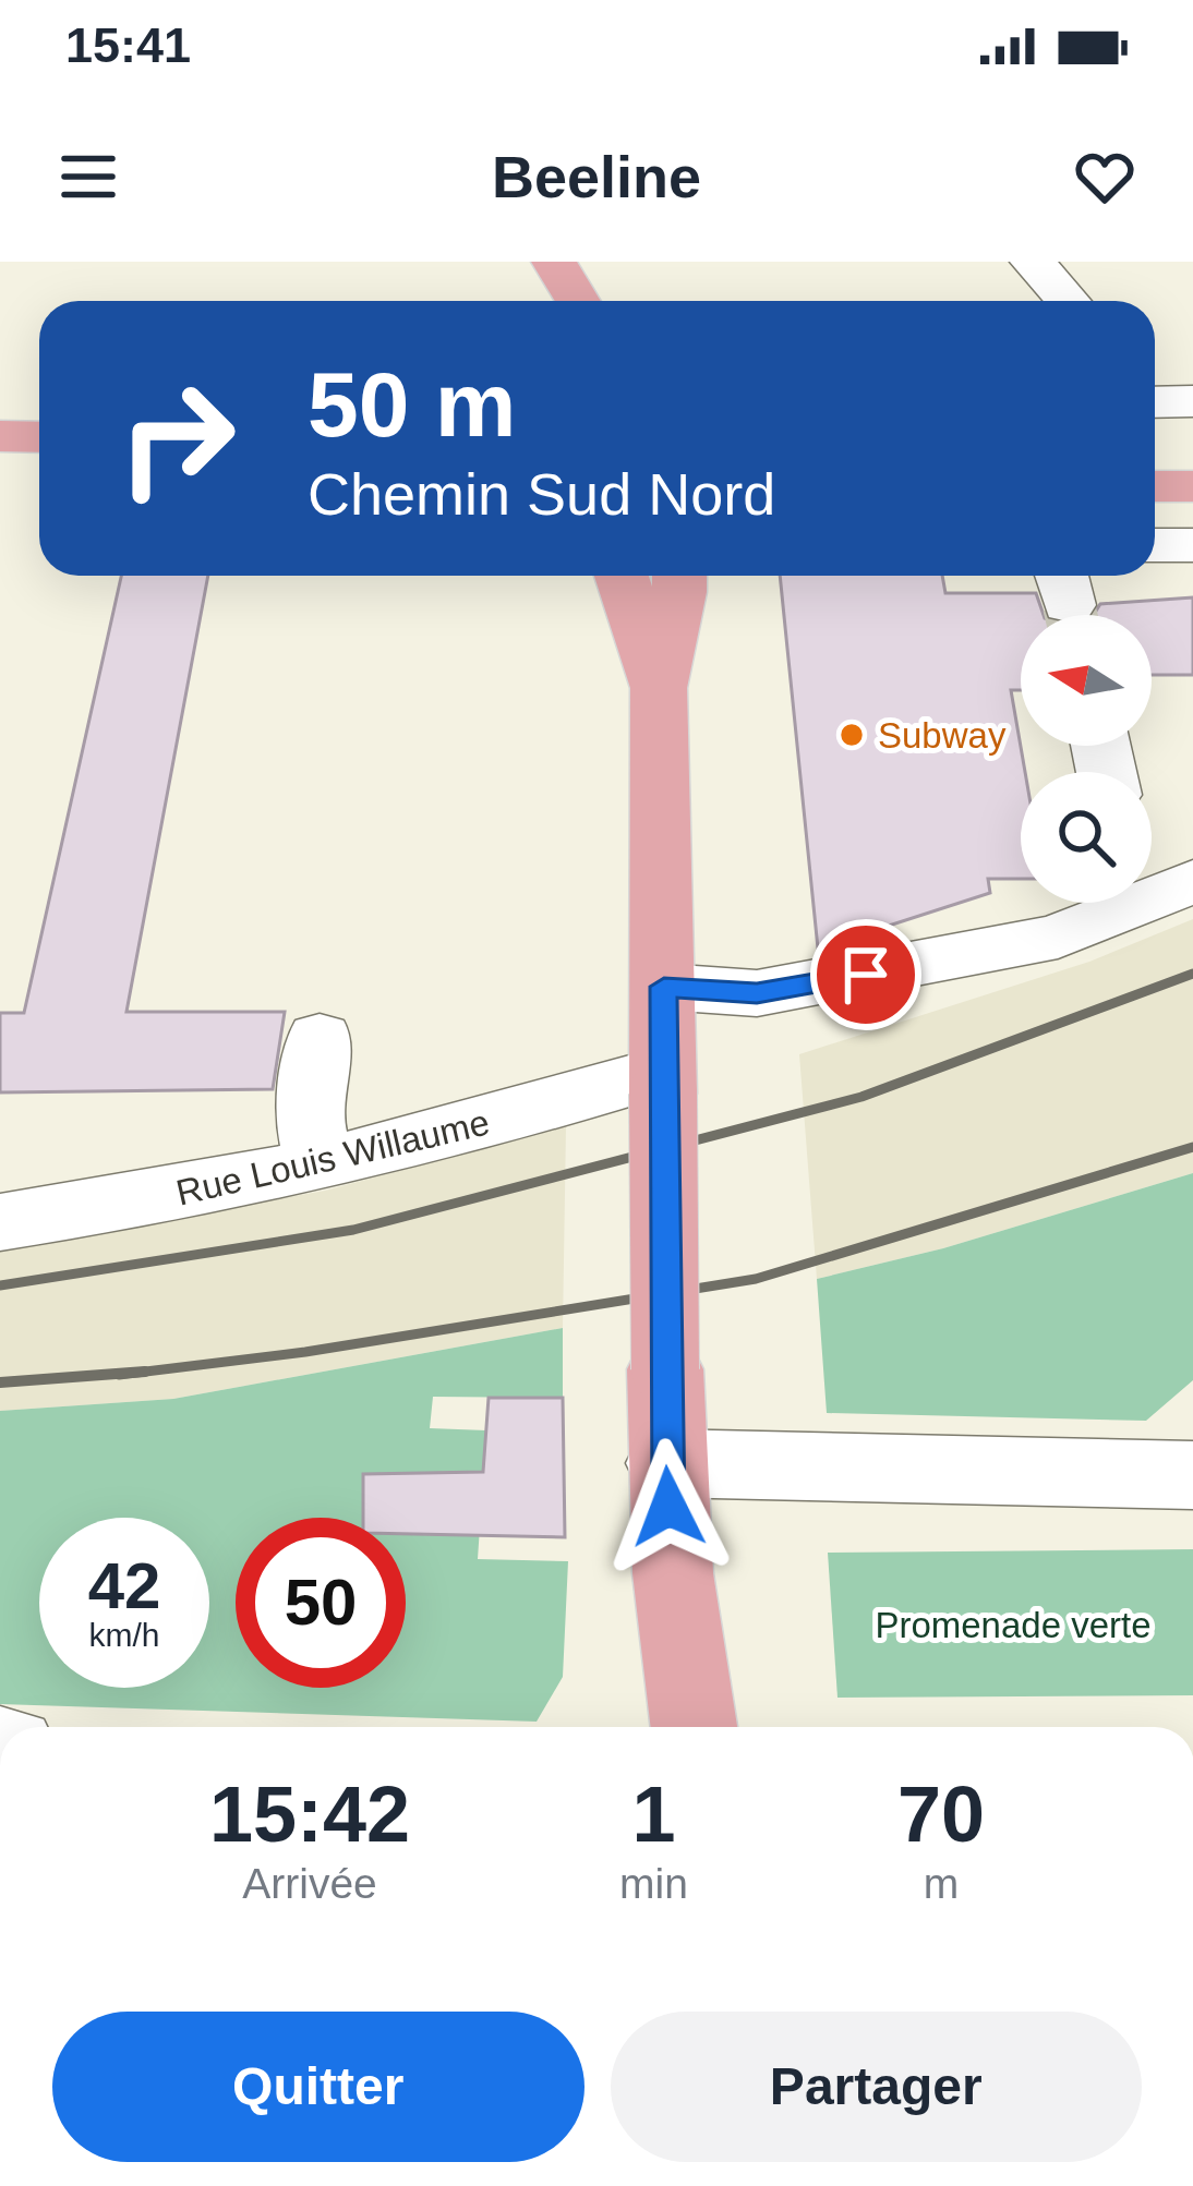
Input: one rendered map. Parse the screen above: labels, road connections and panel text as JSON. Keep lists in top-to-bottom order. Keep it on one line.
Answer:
{"streets":{"street":["Rue Louis Willaume"]},"parks":["Promenade verte"],"places":["Subway"],"north":"left","page":{"status":"15:41","header":"Beeline","turn":["50 m","Chemin Sud Nord"],"speed":"42 km/h","limit":"50","eta":["15:42","Arrivée","1","min","70","m"],"buttons":["Quitter","Partager"]}}
